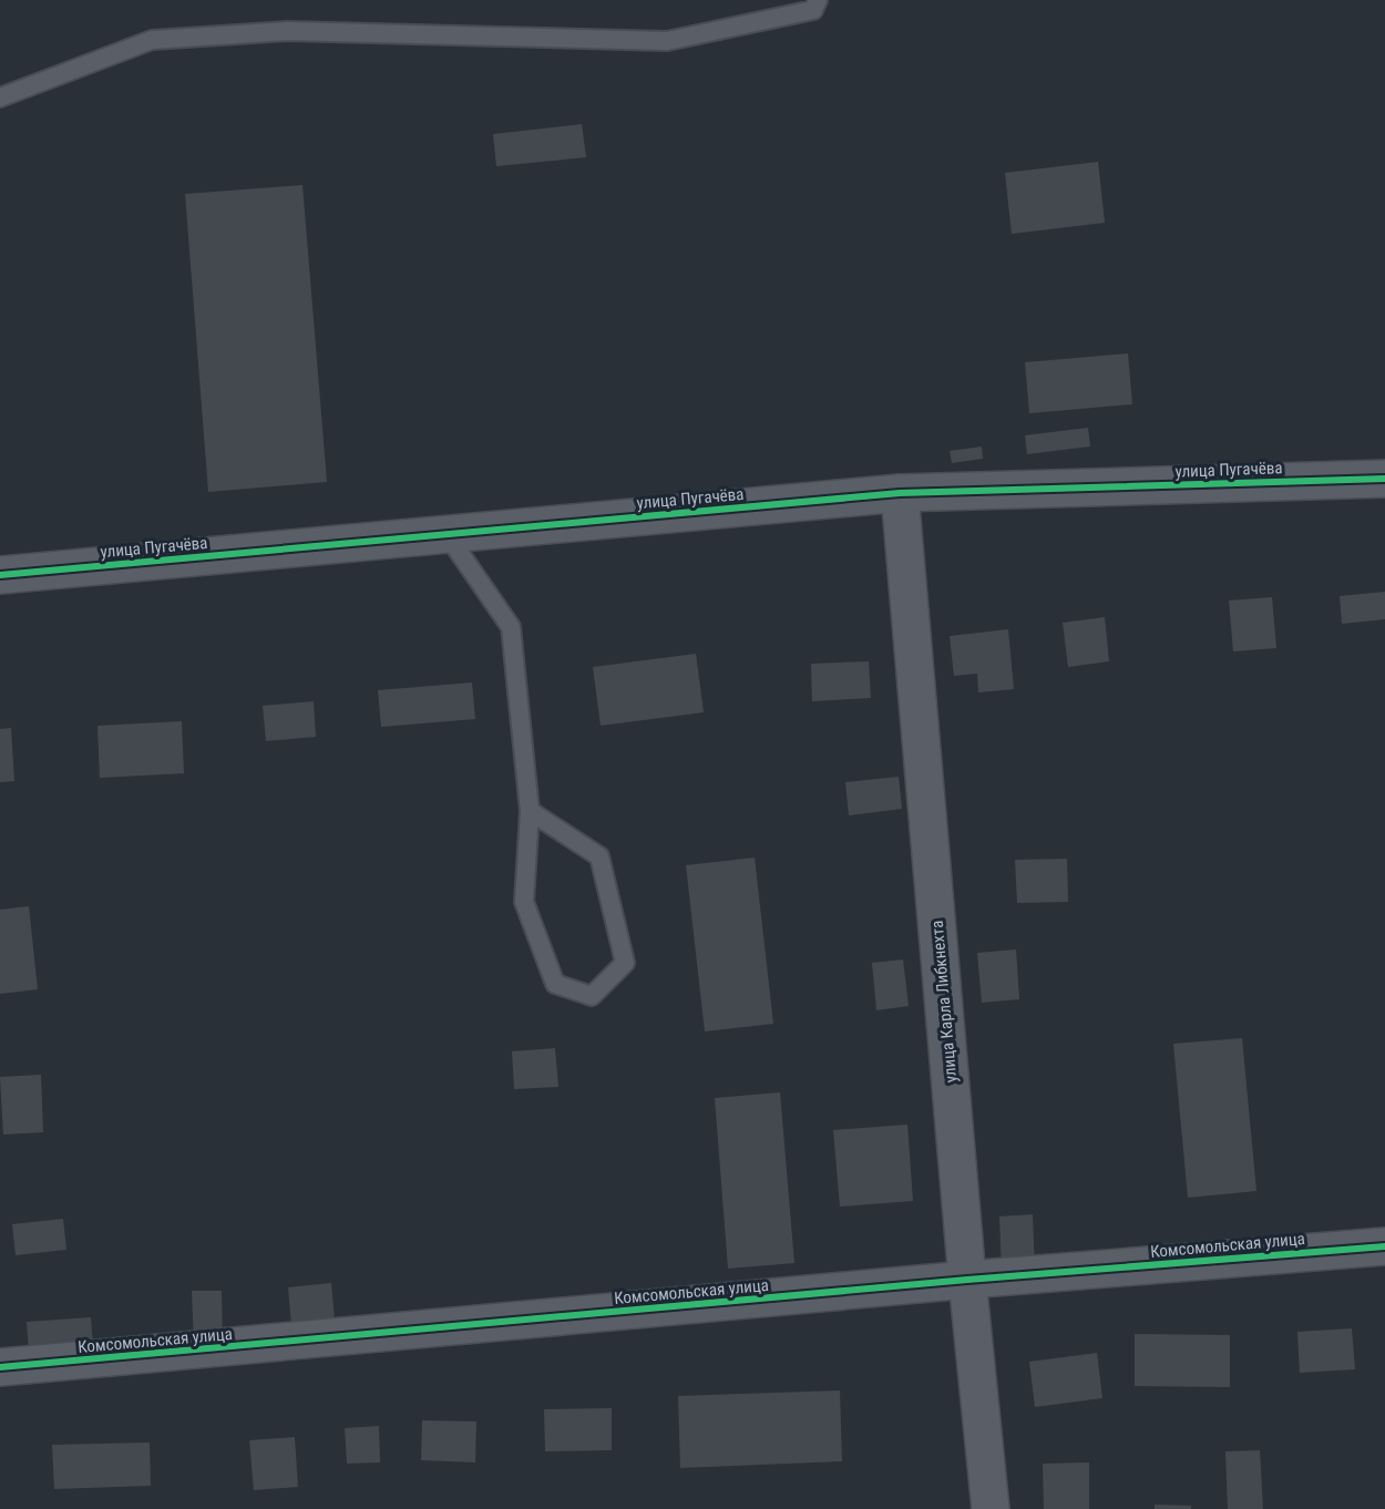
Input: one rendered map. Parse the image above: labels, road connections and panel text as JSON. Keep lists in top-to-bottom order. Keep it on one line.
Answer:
{"streets":{"street":["улица Пугачёва","улица Карла Либкнехта","Комсомольская улица"]},"crossings":[["улица Пугачёва","улица Карла Либкнехта"],["улица Карла Либкнехта","Комсомольская улица"]]}
